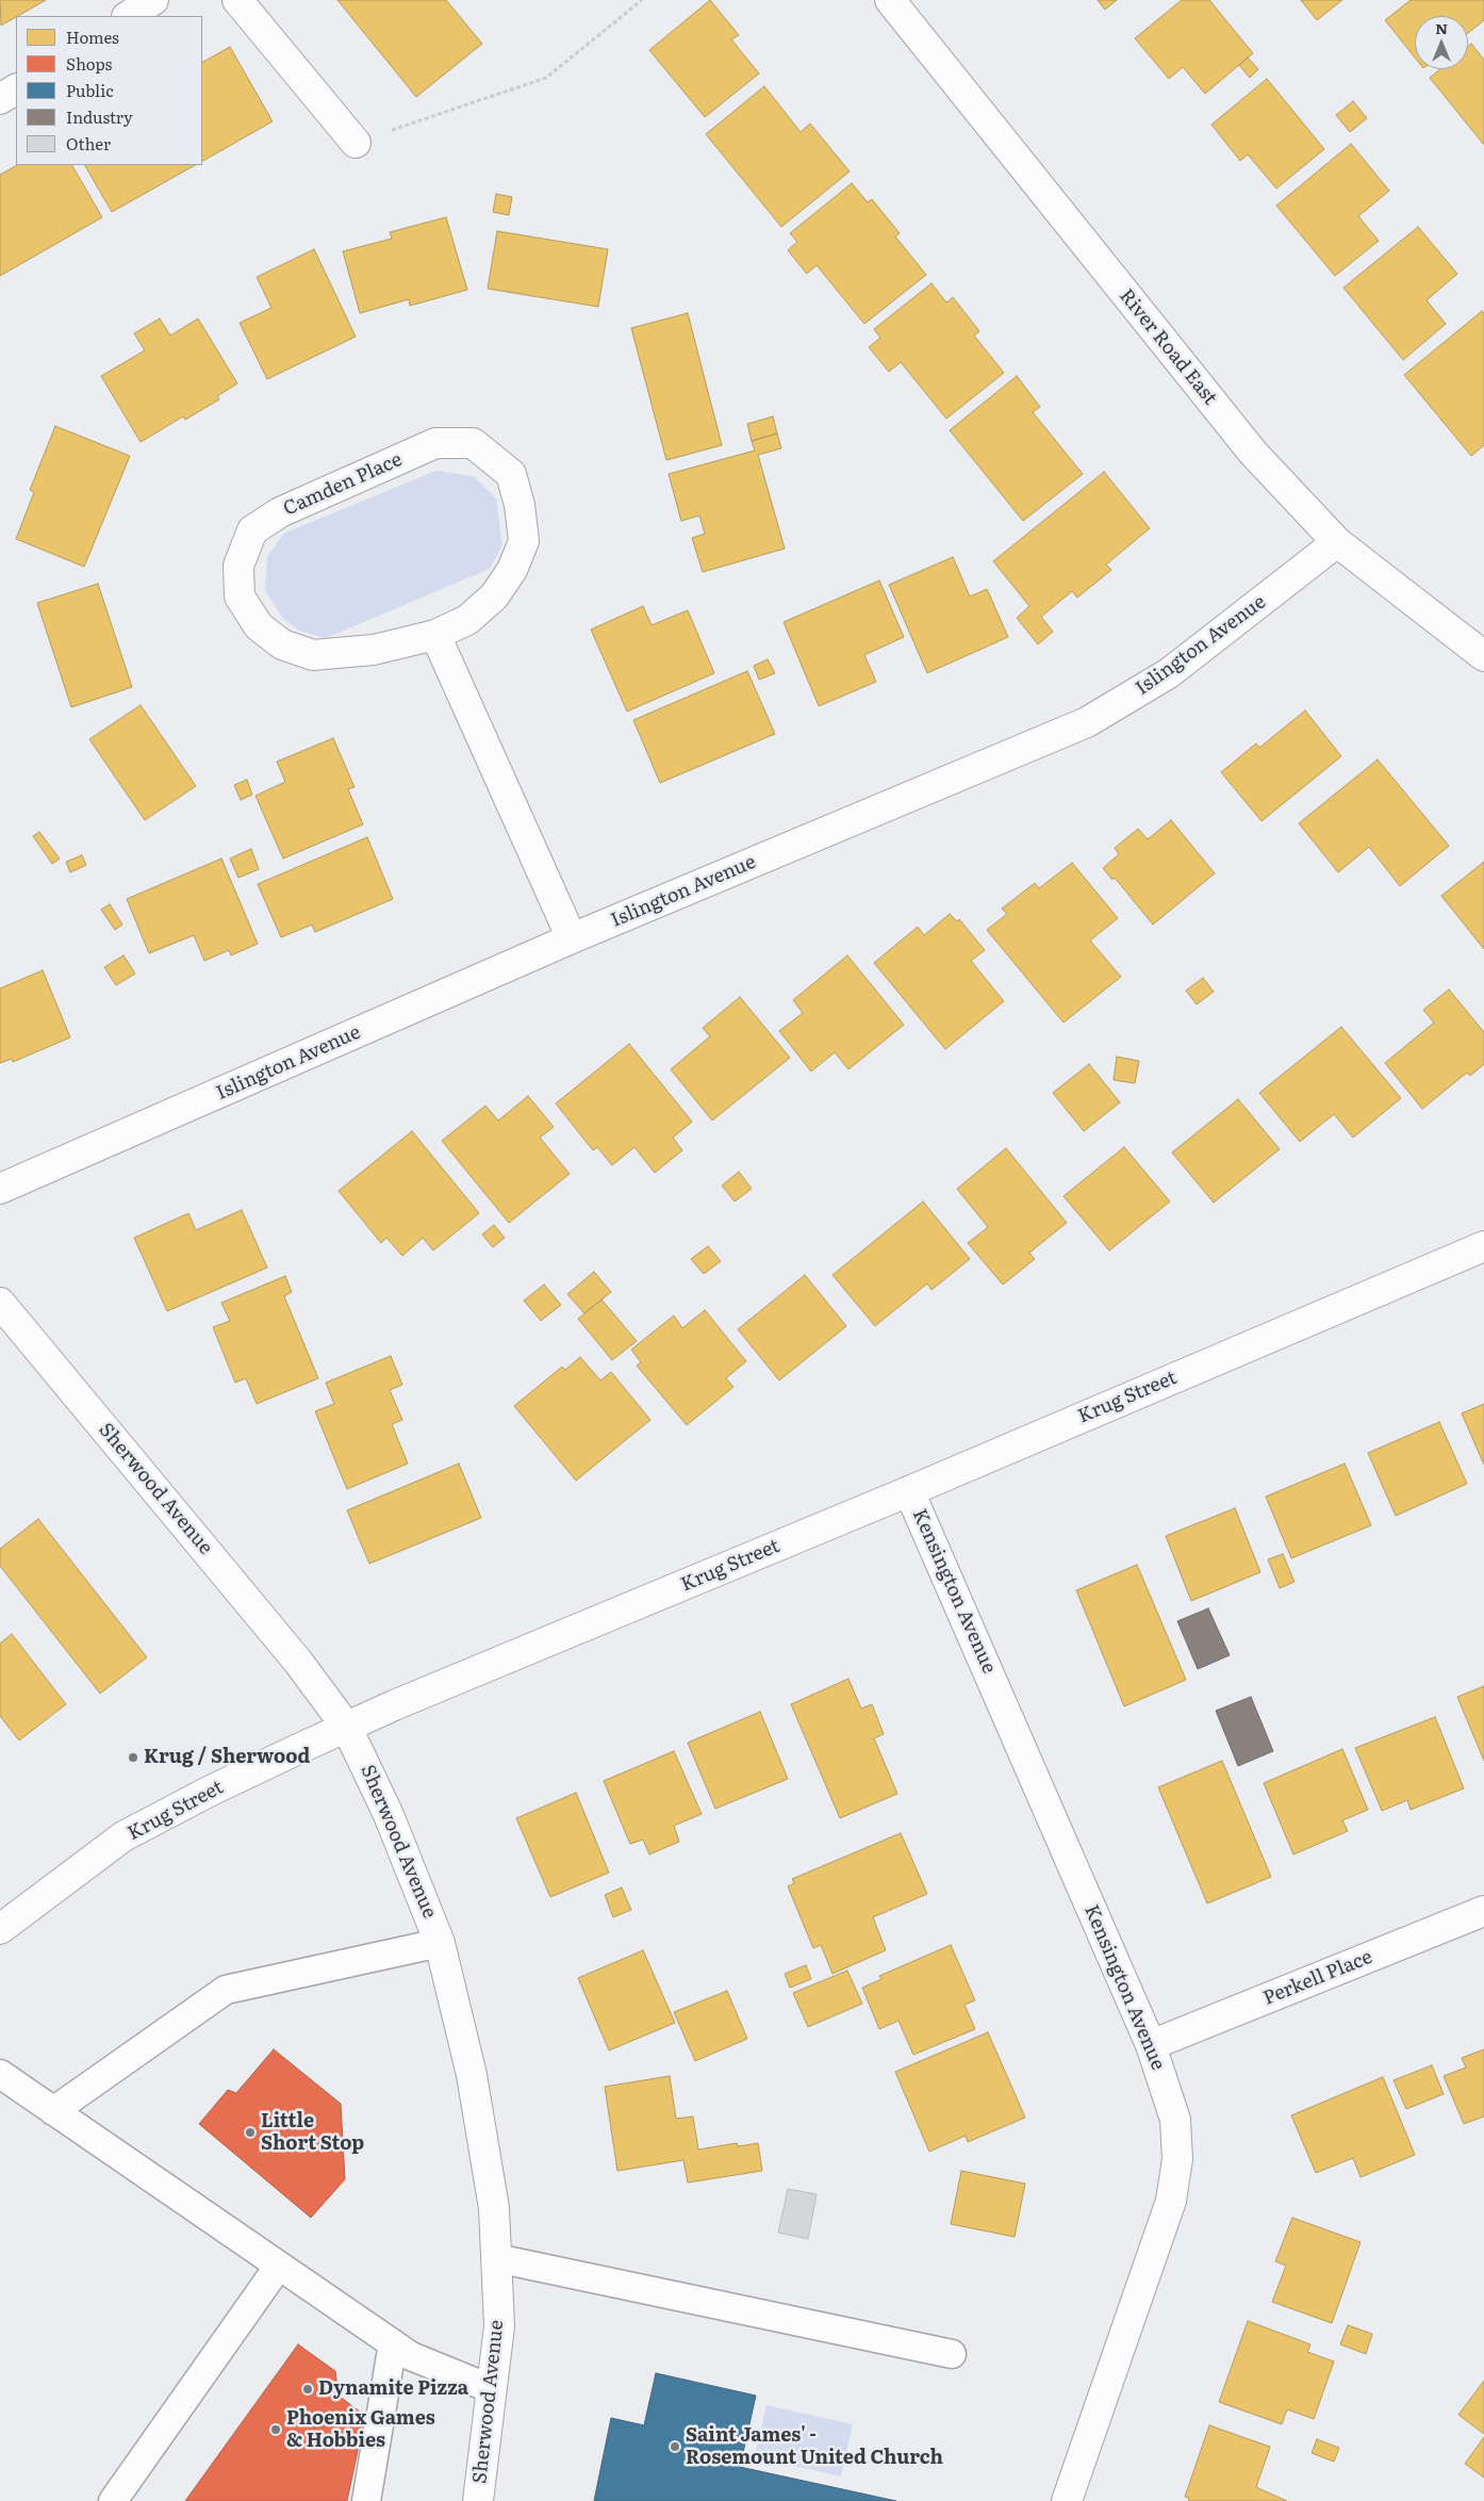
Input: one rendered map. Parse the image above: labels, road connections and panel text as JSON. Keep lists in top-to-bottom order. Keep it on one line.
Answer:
{"streets":{"street":["River Road East","Camden Place","Islington Avenue","Krug Street","Sherwood Avenue","Kensington Avenue","Perkell Place"]},"crossings":[["River Road East","Islington Avenue"],["Krug Street","Sherwood Avenue"],["Krug Street","Kensington Avenue"],["Kensington Avenue","Perkell Place"]],"places":["Krug / Sherwood","Little Short Stop","Dynamite Pizza","Phoenix Games & Hobbies","Saint James' - Rosemount United Church"],"legend":["Homes","Shops","Public","Industry","Other"],"north":"top"}
